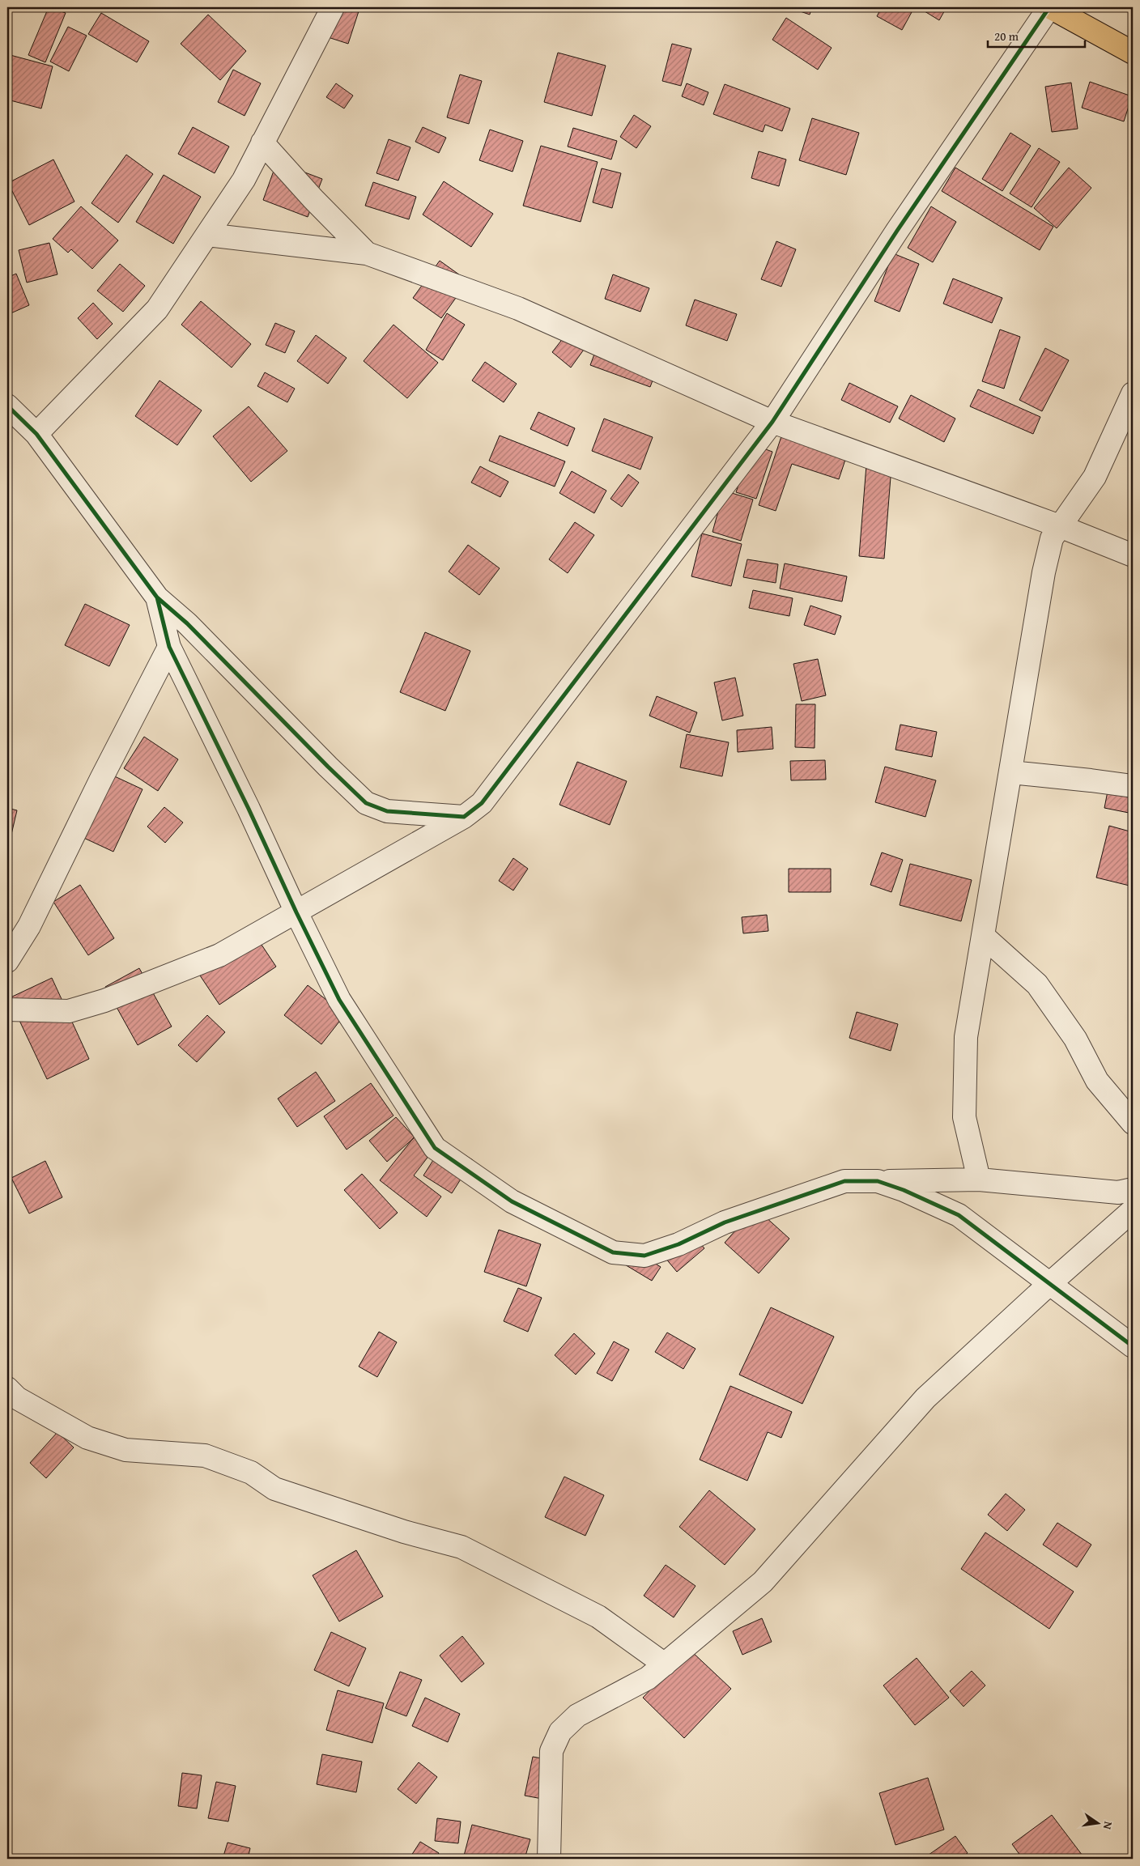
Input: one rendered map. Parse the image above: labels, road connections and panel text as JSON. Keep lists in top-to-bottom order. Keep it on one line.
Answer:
{"scale_bar":"20 m","north":"right"}
